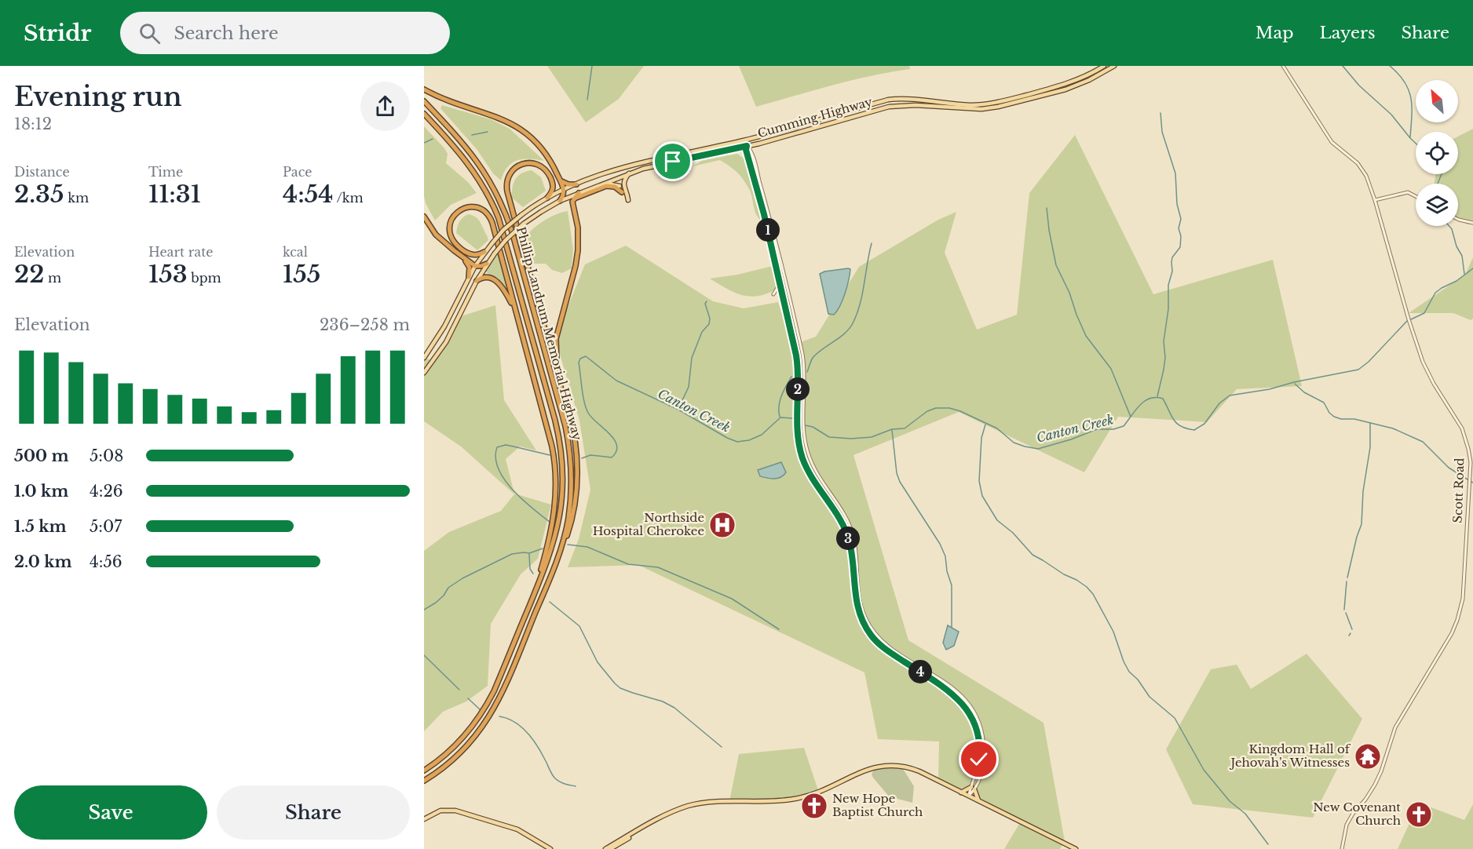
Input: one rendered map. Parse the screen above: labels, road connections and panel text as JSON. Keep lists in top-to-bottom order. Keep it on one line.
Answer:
{"streets":{"highway":["Phillip Landrum Memorial Highway"],"main road":["Cumming Highway"],"street":["Scott Road"]},"water":["Canton Creek"],"places":{"hospital":["Northside Hospital Cherokee"],"temple":["Kingdom Hall of Jehovah’s Witnesses"],"church":["New Hope Baptist Church","New Covenant Church"]},"north":"top left","page":{"header":"Stridr","search":"Search here","nav":["Map","Layers","Share"],"heading":["Evening run","18:12"],"stats":[["Distance","2.35 km"],["Time","11:31"],["Pace","4:54 /km"],["Elevation","22 m"],["Heart rate","153 bpm"],["kcal","155"]],"pins":["1","2","3","4"],"chart":["Elevation","236–258 m"],"list":[{"name":"500 m","note":"5:08"},{"name":"1.0 km","note":"4:26"},{"name":"1.5 km","note":"5:07"},{"name":"2.0 km","note":"4:56"}],"buttons":["Save","Share"]}}
